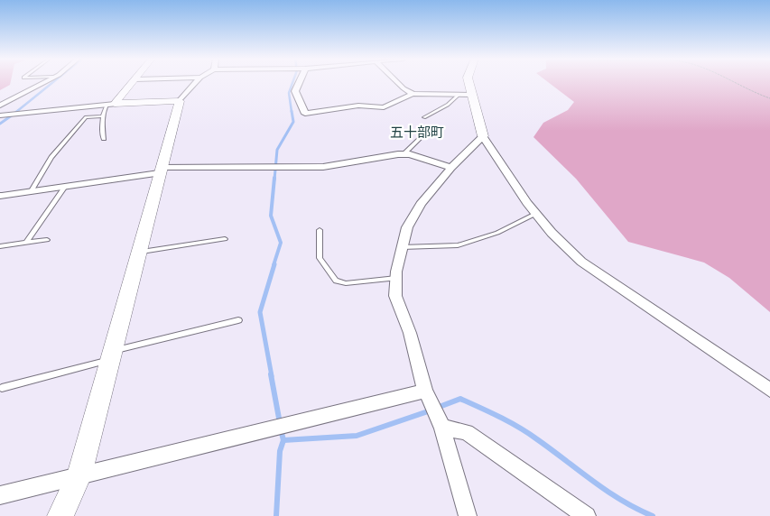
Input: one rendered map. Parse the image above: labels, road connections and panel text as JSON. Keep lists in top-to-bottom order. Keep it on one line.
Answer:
{"districts":["五十部町"]}
